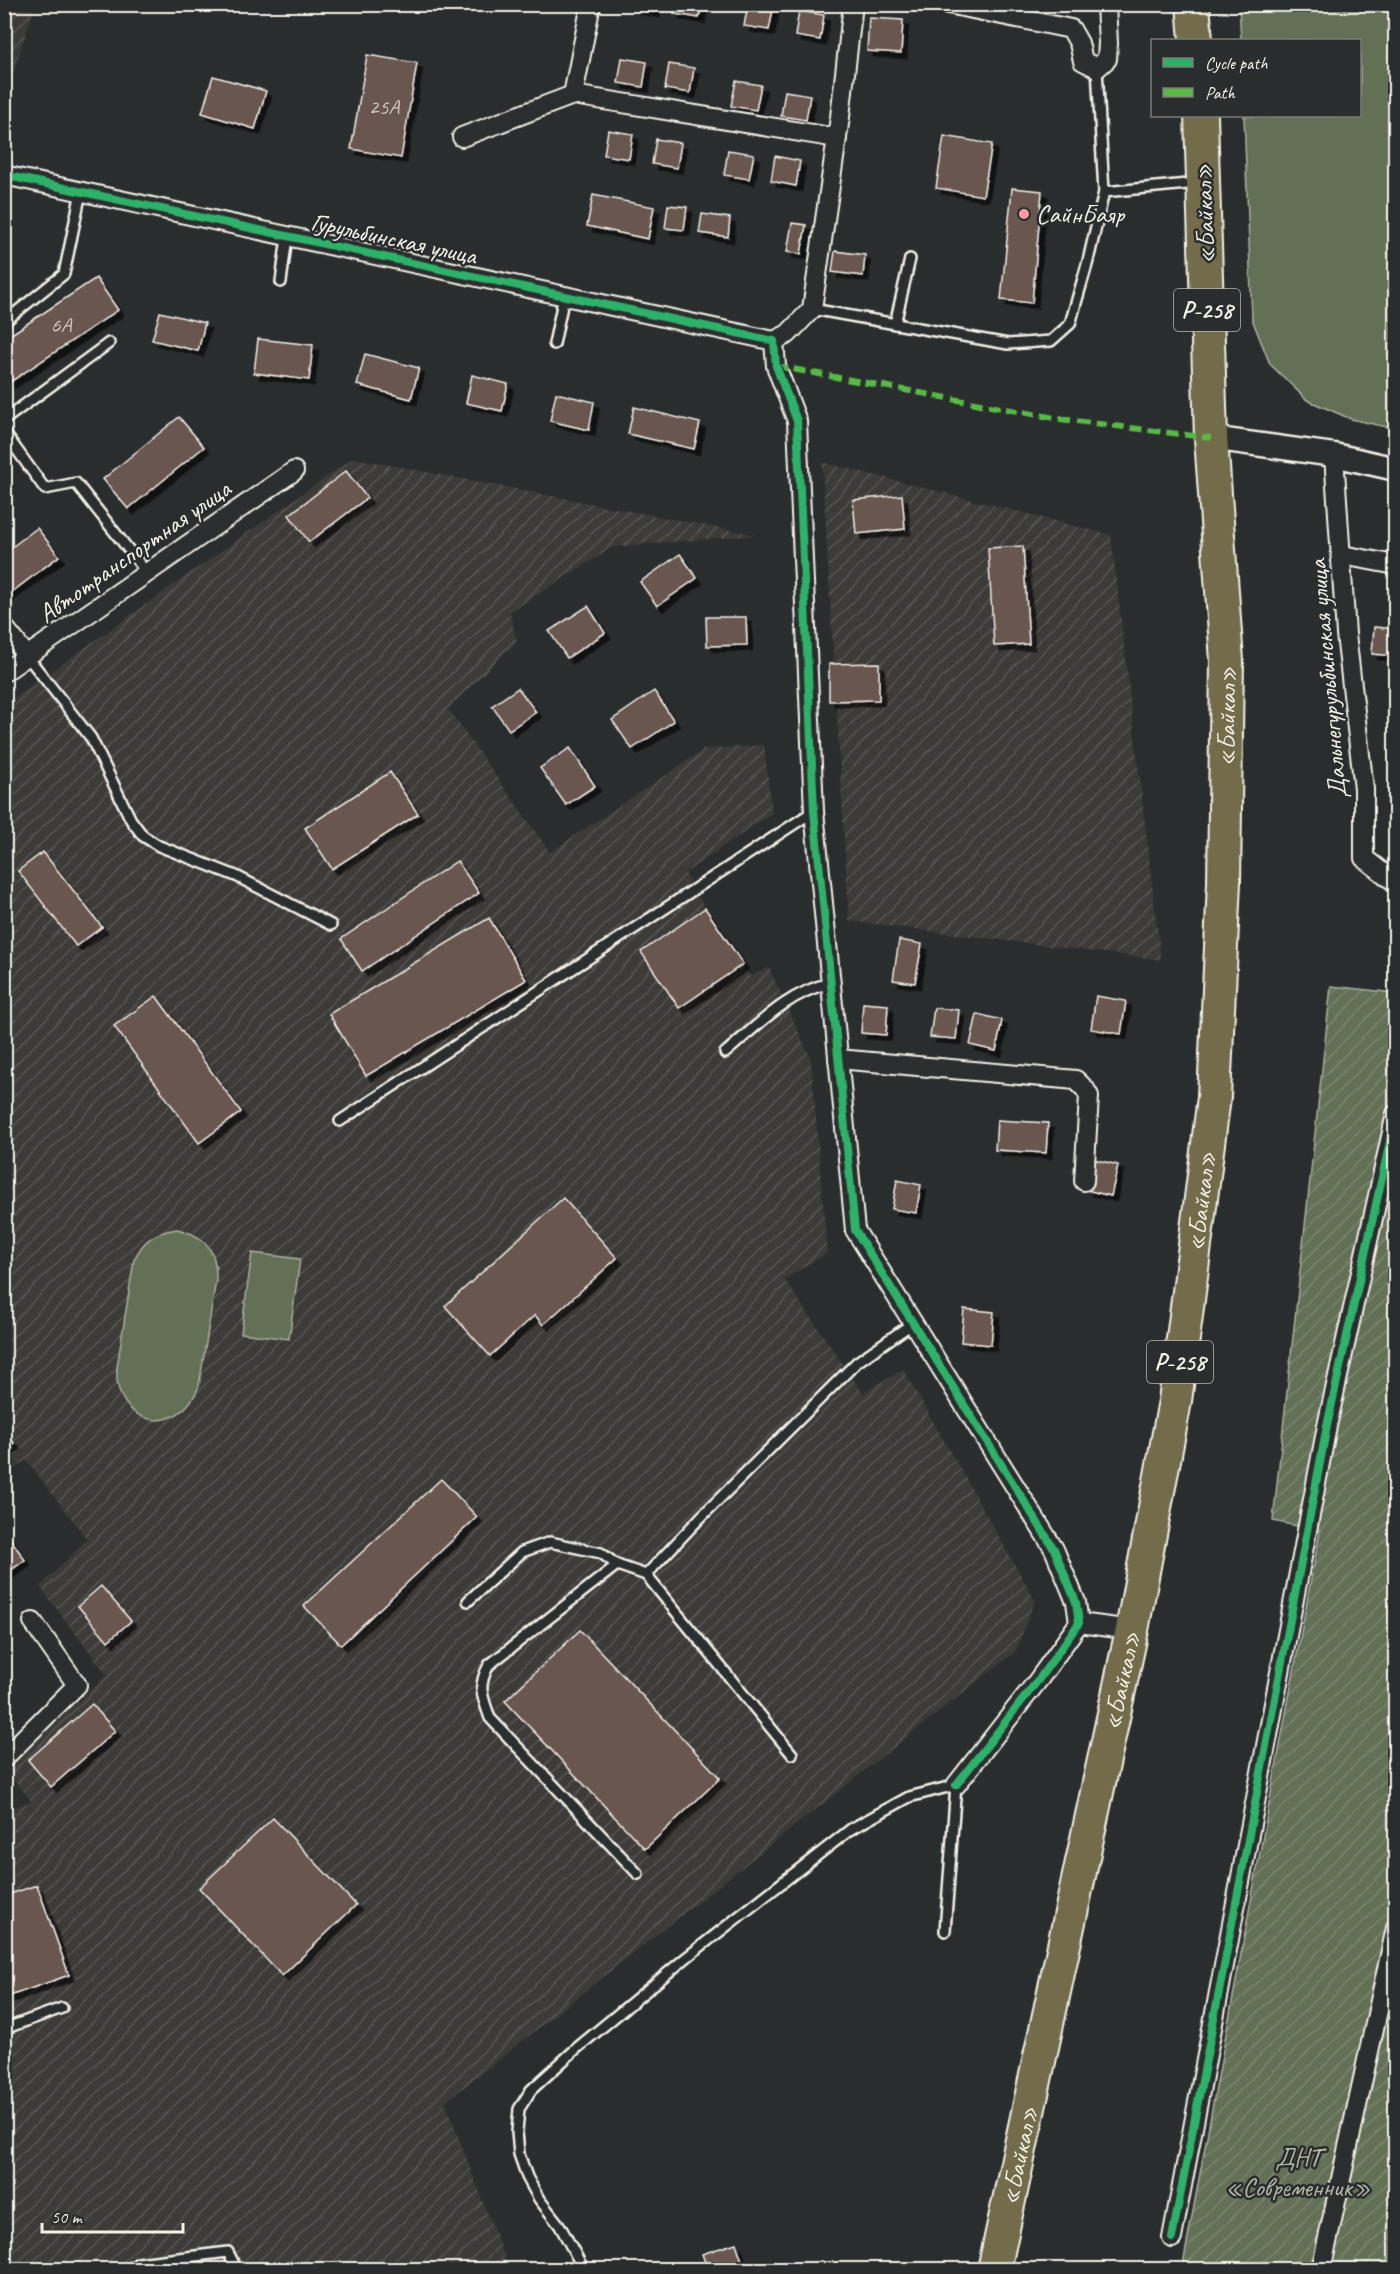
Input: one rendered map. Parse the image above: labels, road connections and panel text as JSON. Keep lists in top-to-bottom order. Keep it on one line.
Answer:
{"streets":{"highway":["«Байкал»","Р-258"],"street":["Гурульбинская улица","Автотранспортная улица","Дальнегурульбинская улица"]},"parks":["ДНТ «Современник»"],"places":["СайнБаяр"],"house_numbers":["25А","6А"],"legend":["Cycle path","Path"],"scale_bar":"50 m"}
